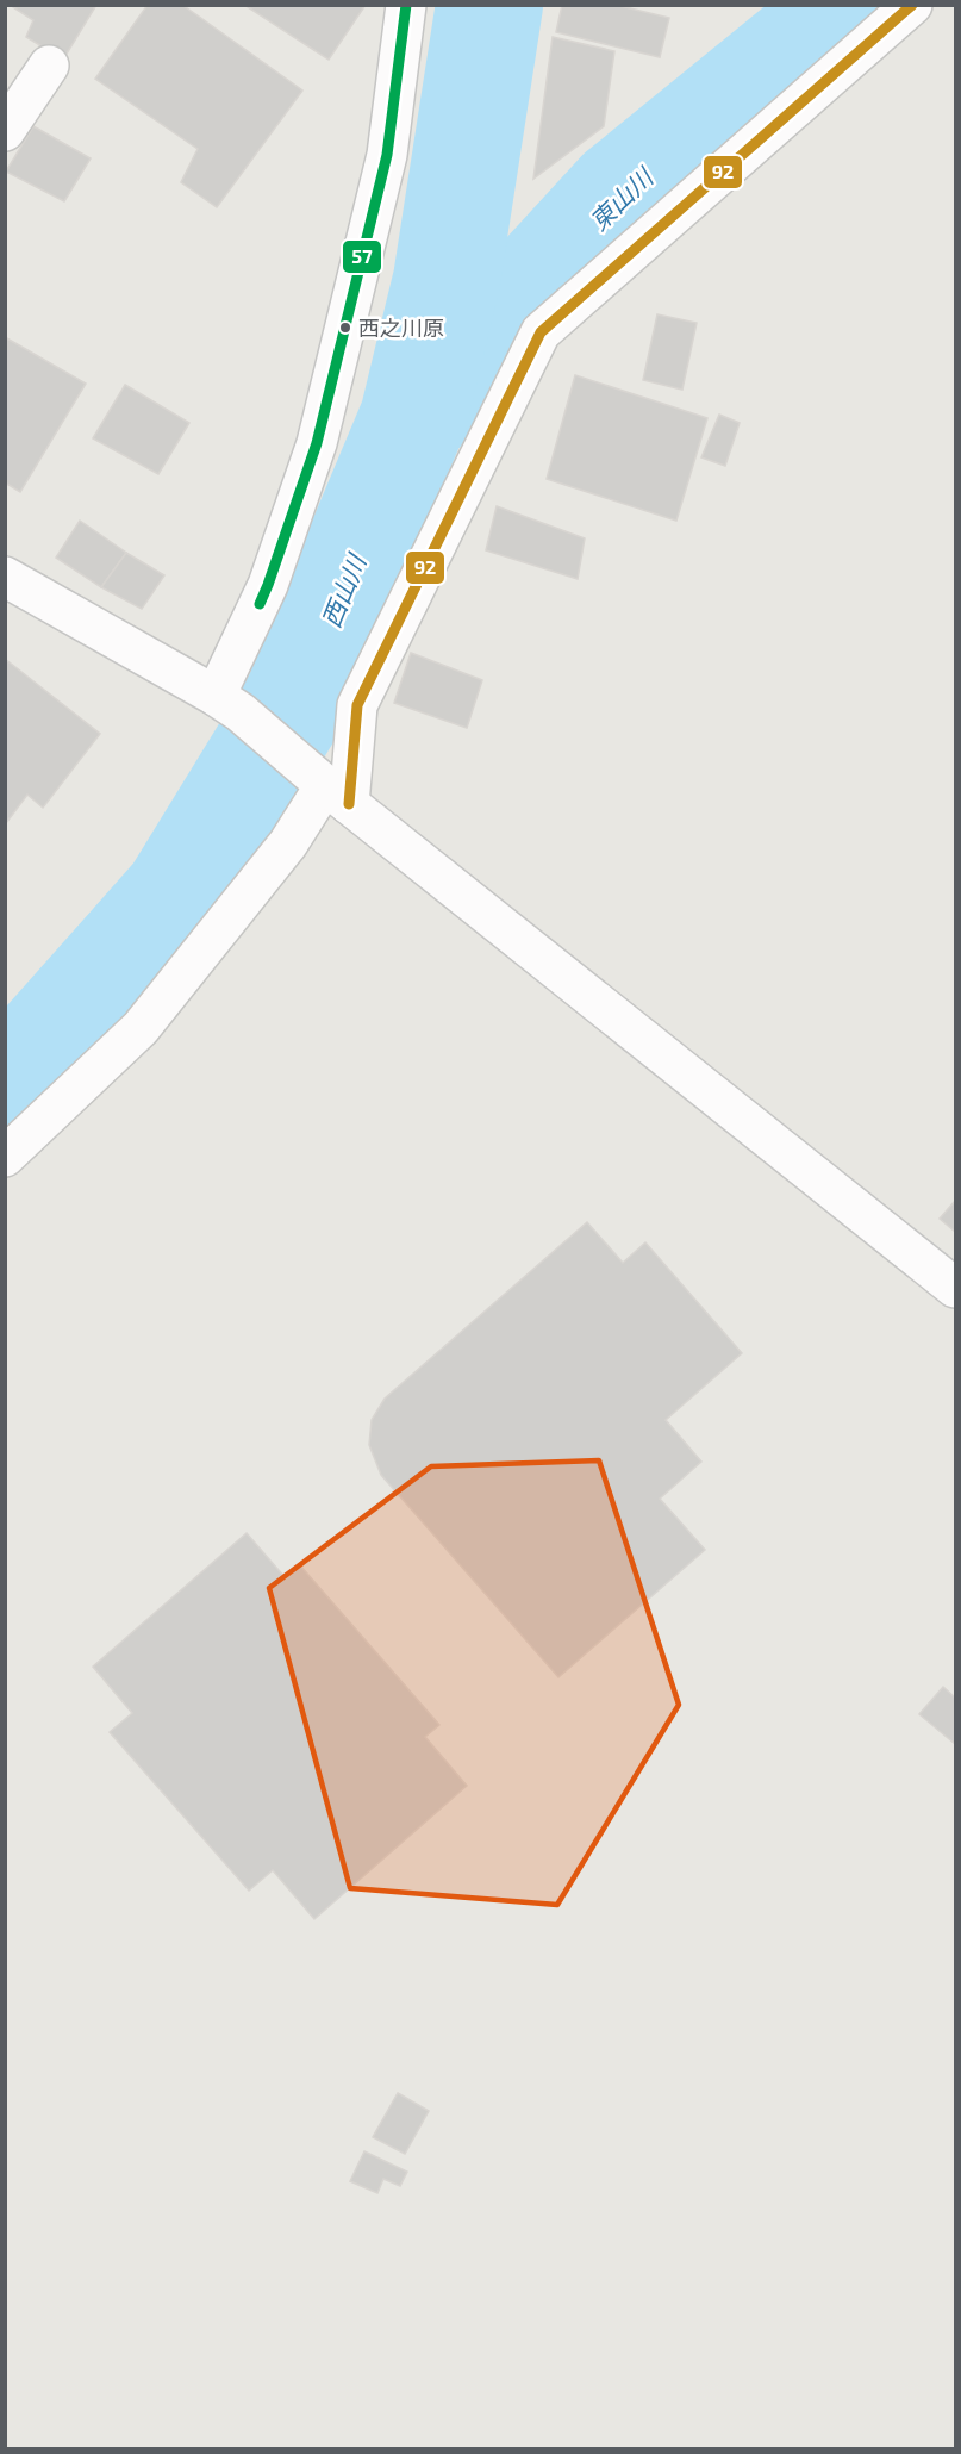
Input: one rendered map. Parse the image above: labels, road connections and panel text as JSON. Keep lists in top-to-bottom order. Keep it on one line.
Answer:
{"water":["東山川","西山川"],"places":["西之川原"],"lines":["transit line 57","transit line 92"]}
